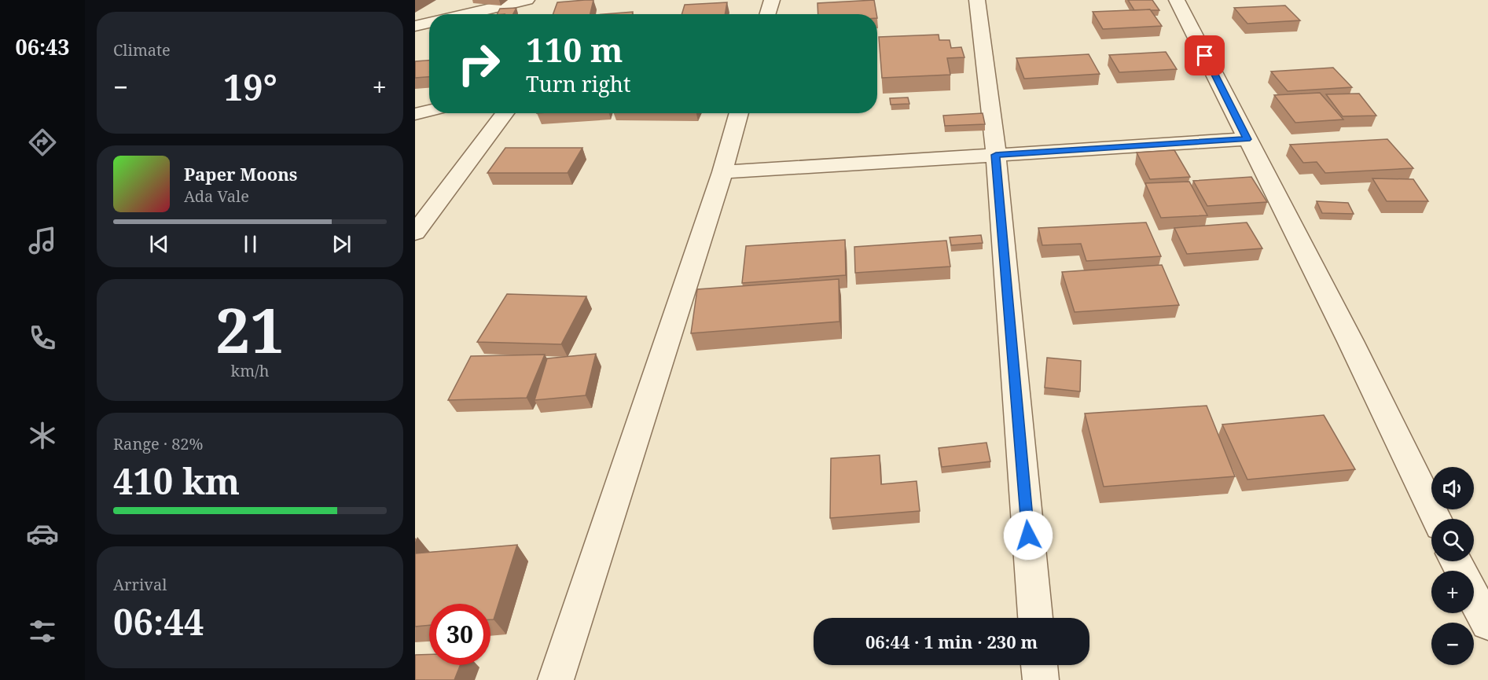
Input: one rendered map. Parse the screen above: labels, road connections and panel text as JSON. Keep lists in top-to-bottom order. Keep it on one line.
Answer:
{"page":{"tabs":"06:43","tile":["Climate",["21","km/h"],["Range · 82%","410 km"],["Arrival","06:44"]],"turn":["110 m","Turn right"],"heat":["−","19°","+"],"song":["Paper Moons","Ada Vale"],"map_buttons":["+","−"],"limit":"30","trip":"06:44 · 1 min · 230 m"}}
